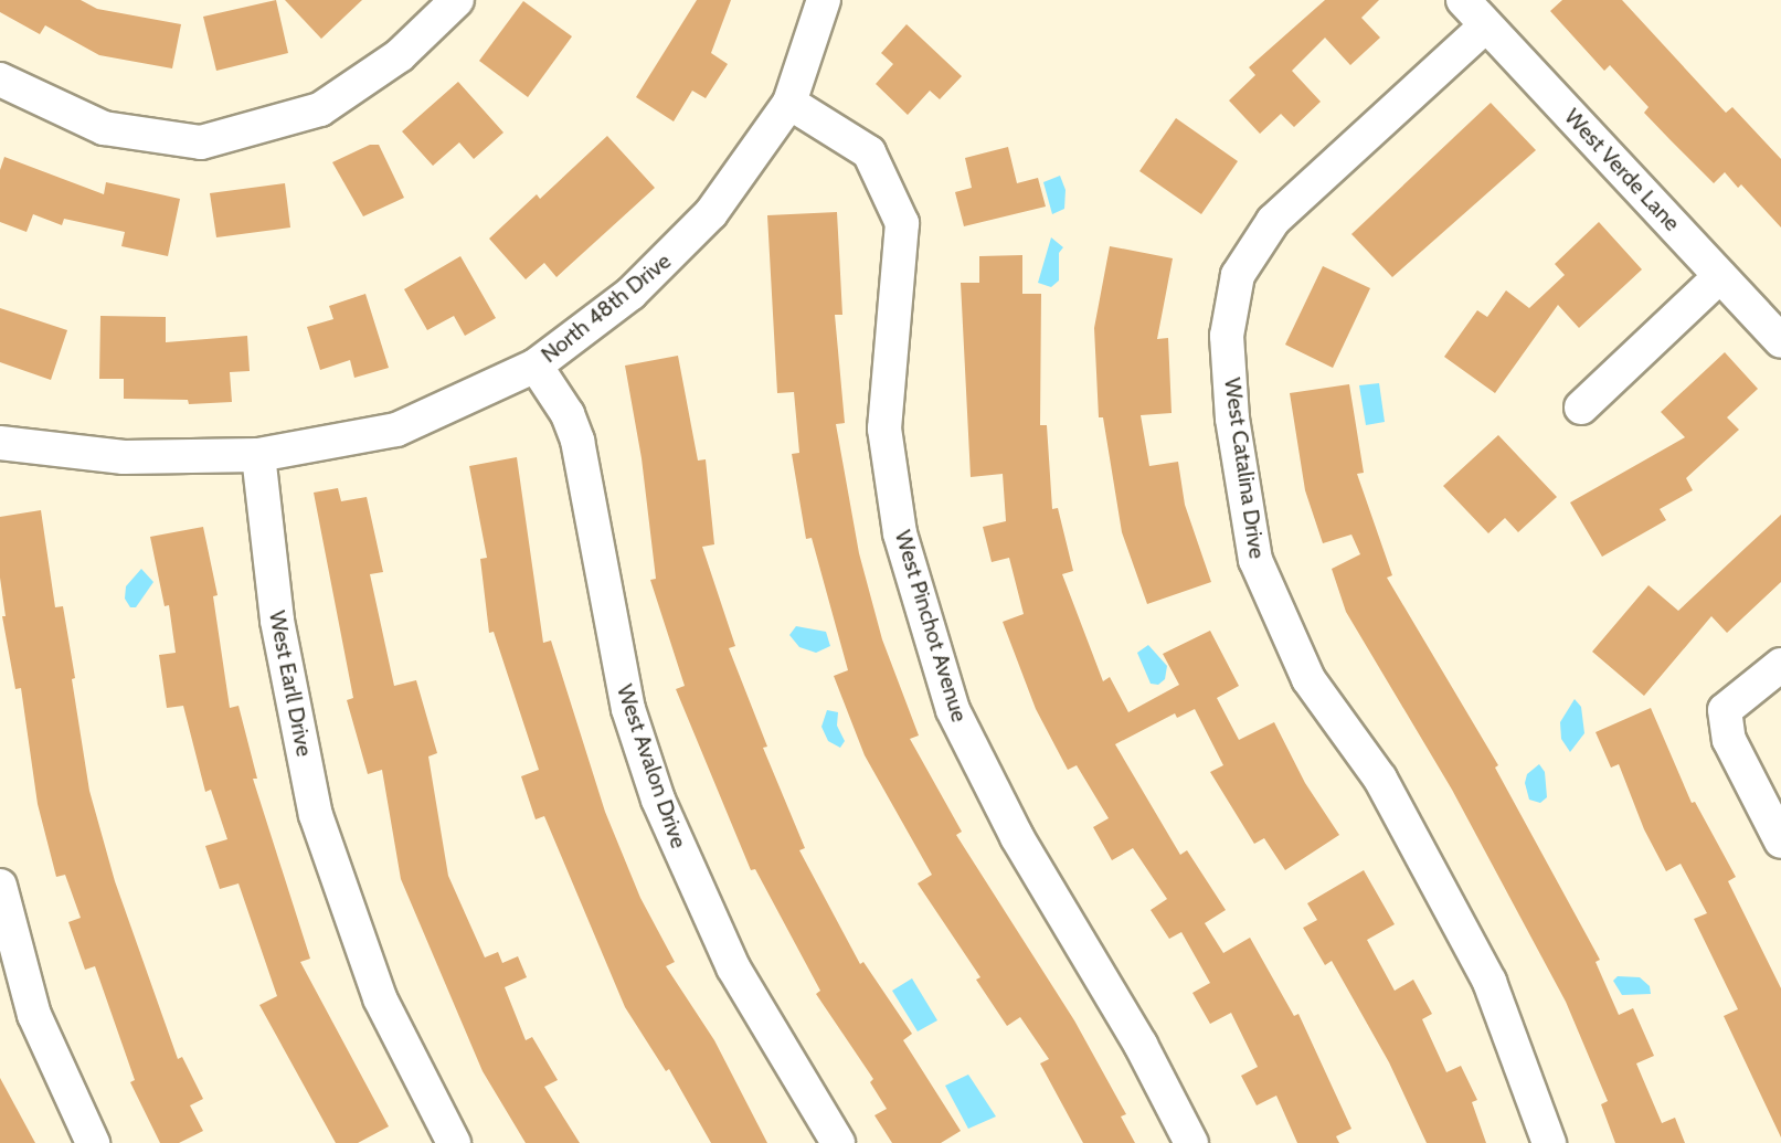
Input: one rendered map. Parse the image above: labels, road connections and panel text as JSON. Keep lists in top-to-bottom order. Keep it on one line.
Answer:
{"streets":{"street":["West Verde Lane","North 48th Drive","West Catalina Drive","West Pinchot Avenue","West Earll Drive","West Avalon Drive"]},"crossings":[["West Verde Lane","West Catalina Drive"],["North 48th Drive","West Pinchot Avenue"],["North 48th Drive","West Earll Drive"],["North 48th Drive","West Avalon Drive"]]}
